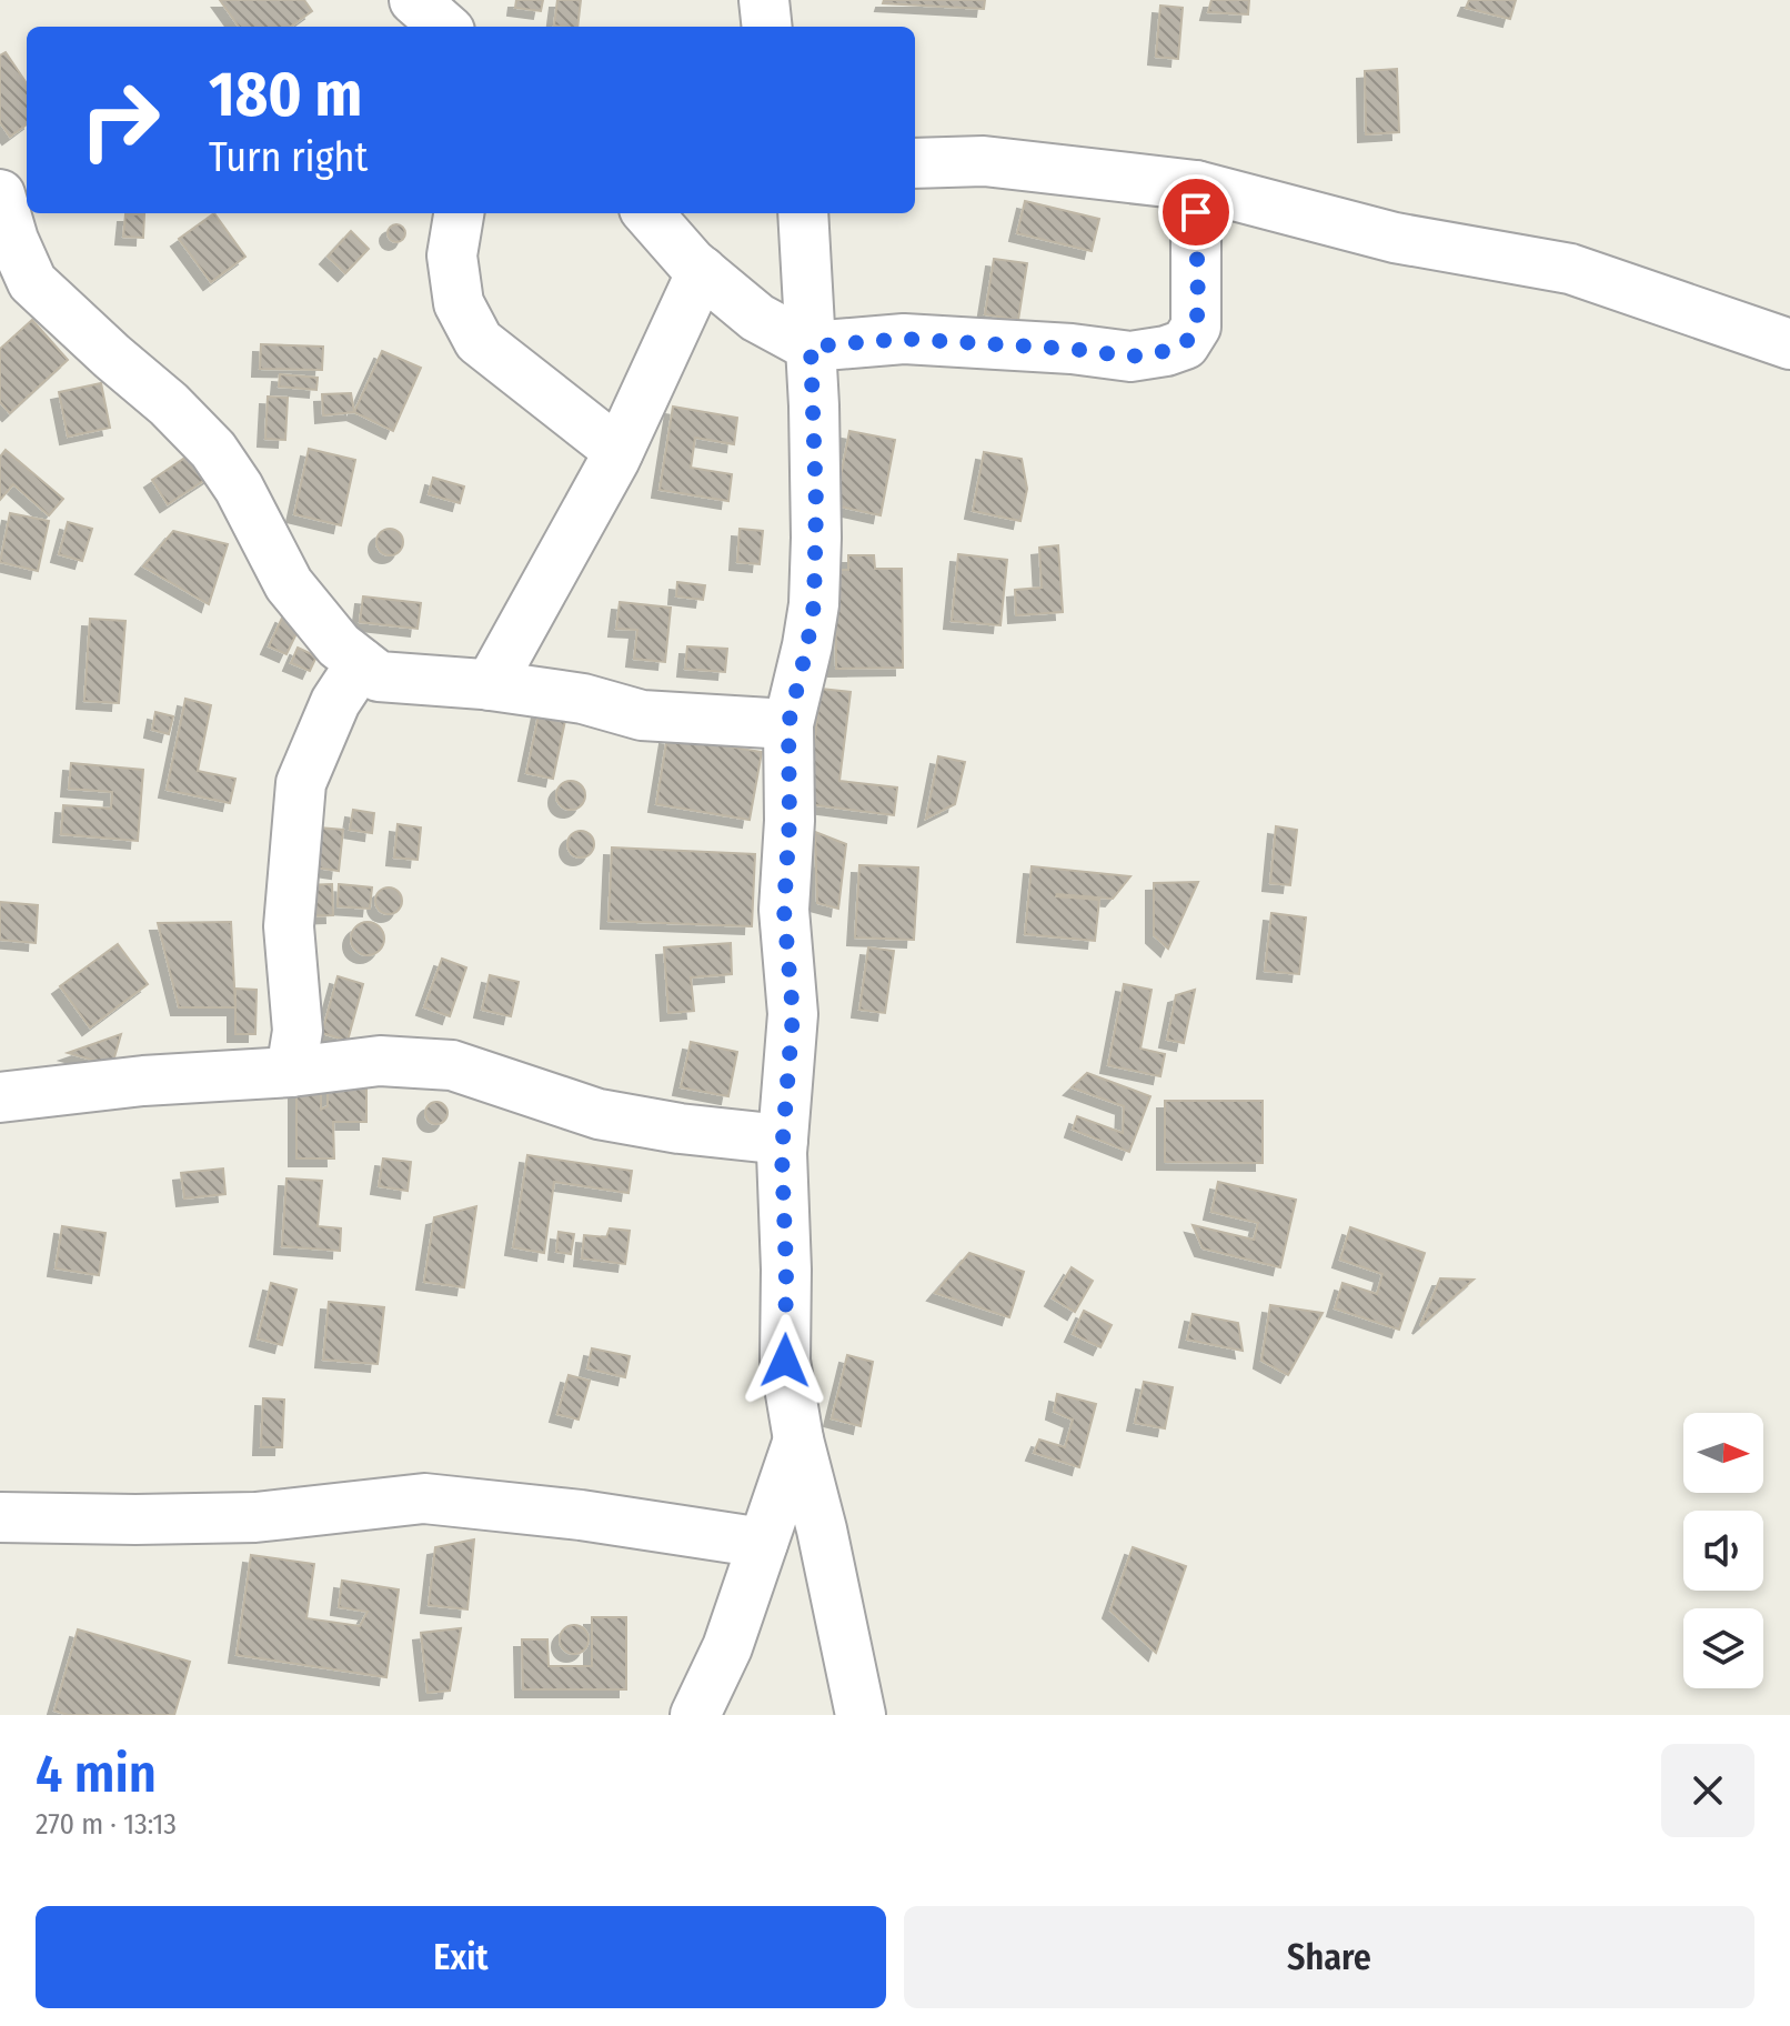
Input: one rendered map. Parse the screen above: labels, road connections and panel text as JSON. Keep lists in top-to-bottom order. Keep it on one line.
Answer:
{"north":"right","page":{"turn":["180 m","Turn right"],"heading":["4 min","270 m · 13:13"],"buttons":["Exit","Share"]}}
